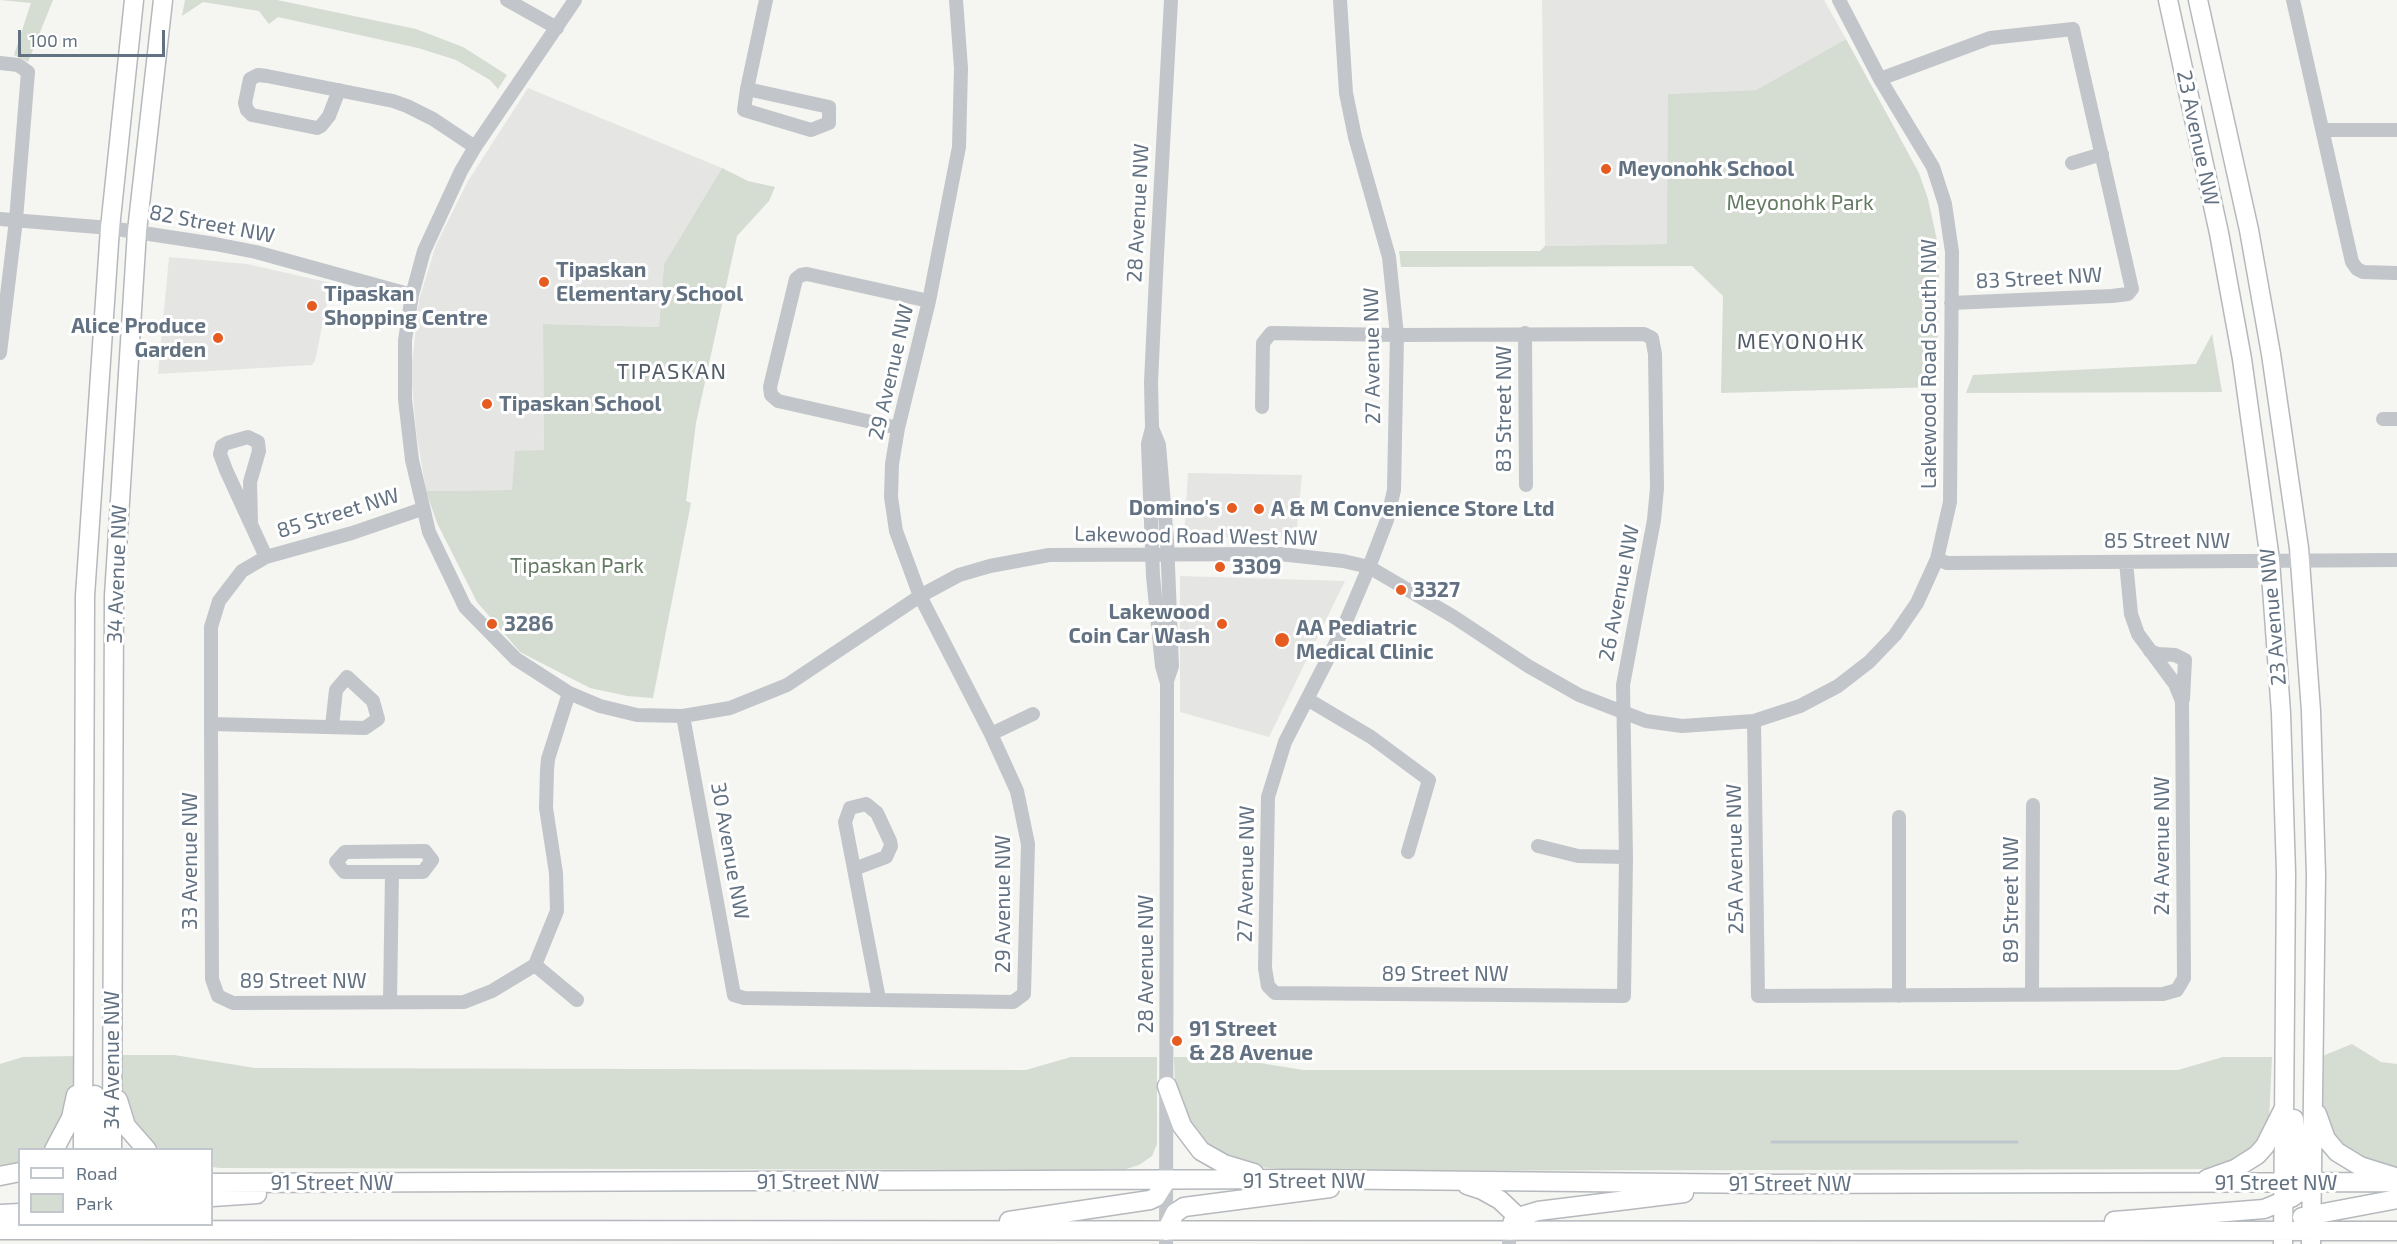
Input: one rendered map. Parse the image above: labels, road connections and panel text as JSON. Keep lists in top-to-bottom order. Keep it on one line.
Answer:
{"streets":{"main road":["23 Avenue NW","34 Avenue NW","91 Street NW"],"street":["28 Avenue NW","82 Street NW","83 Street NW","27 Avenue NW","Lakewood Road South NW","29 Avenue NW","85 Street NW","Lakewood Road West NW","26 Avenue NW","24 Avenue NW","30 Avenue NW","25A Avenue NW","33 Avenue NW","89 Street NW"]},"crossings":[["23 Avenue NW","85 Street NW"],["23 Avenue NW","91 Street NW"],["28 Avenue NW","Lakewood Road West NW"],["28 Avenue NW","91 Street NW"],["82 Street NW","Lakewood Road West NW"],["82 Street NW","34 Avenue NW"],["83 Street NW","27 Avenue NW"],["83 Street NW","Lakewood Road South NW"],["83 Street NW","26 Avenue NW"],["27 Avenue NW","Lakewood Road West NW"],["27 Avenue NW","89 Street NW"],["Lakewood Road South NW","85 Street NW"],["Lakewood Road South NW","Lakewood Road West NW"],["29 Avenue NW","Lakewood Road West NW"],["29 Avenue NW","30 Avenue NW"],["85 Street NW","Lakewood Road West NW"],["85 Street NW","24 Avenue NW"],["85 Street NW","33 Avenue NW"],["Lakewood Road West NW","26 Avenue NW"],["Lakewood Road West NW","30 Avenue NW"],["Lakewood Road West NW","25A Avenue NW"],["26 Avenue NW","89 Street NW"],["24 Avenue NW","89 Street NW"],["33 Avenue NW","89 Street NW"]],"districts":["MEYONOHK","TIPASKAN"],"parks":["Meyonohk Park","Tipaskan Park"],"places":["Meyonohk School","Tipaskan Elementary School","Tipaskan Shopping Centre","Alice Produce Garden","Tipaskan School","Domino's","A & M Convenience Store Ltd","3309","3327","3286","Lakewood Coin Car Wash","AA Pediatric Medical Clinic","91 Street & 28 Avenue"],"legend":["Road","Park"],"scale_bar":"100 m"}
